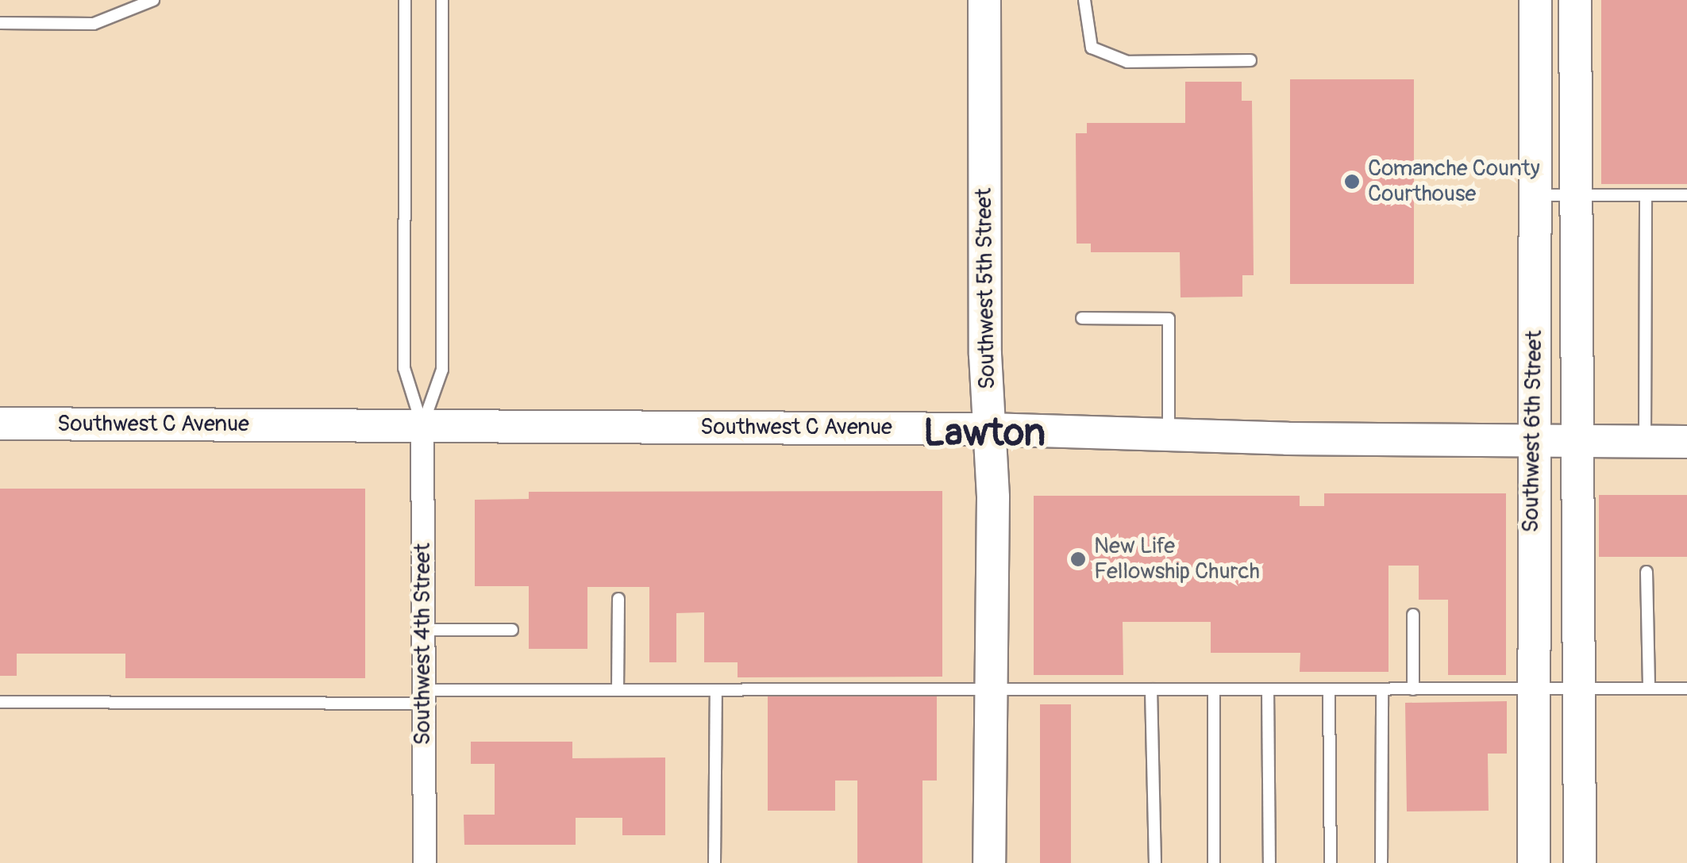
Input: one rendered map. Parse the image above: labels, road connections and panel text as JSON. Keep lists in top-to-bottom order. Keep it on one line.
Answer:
{"streets":{"street":["Southwest 5th Street","Southwest C Avenue","Southwest 6th Street","Southwest 4th Street"]},"crossings":[["Southwest 5th Street","Southwest C Avenue"],["Southwest C Avenue","Southwest 6th Street"],["Southwest C Avenue","Southwest 4th Street"]],"districts":["Lawton"],"places":["Comanche County Courthouse","New Life Fellowship Church"]}
